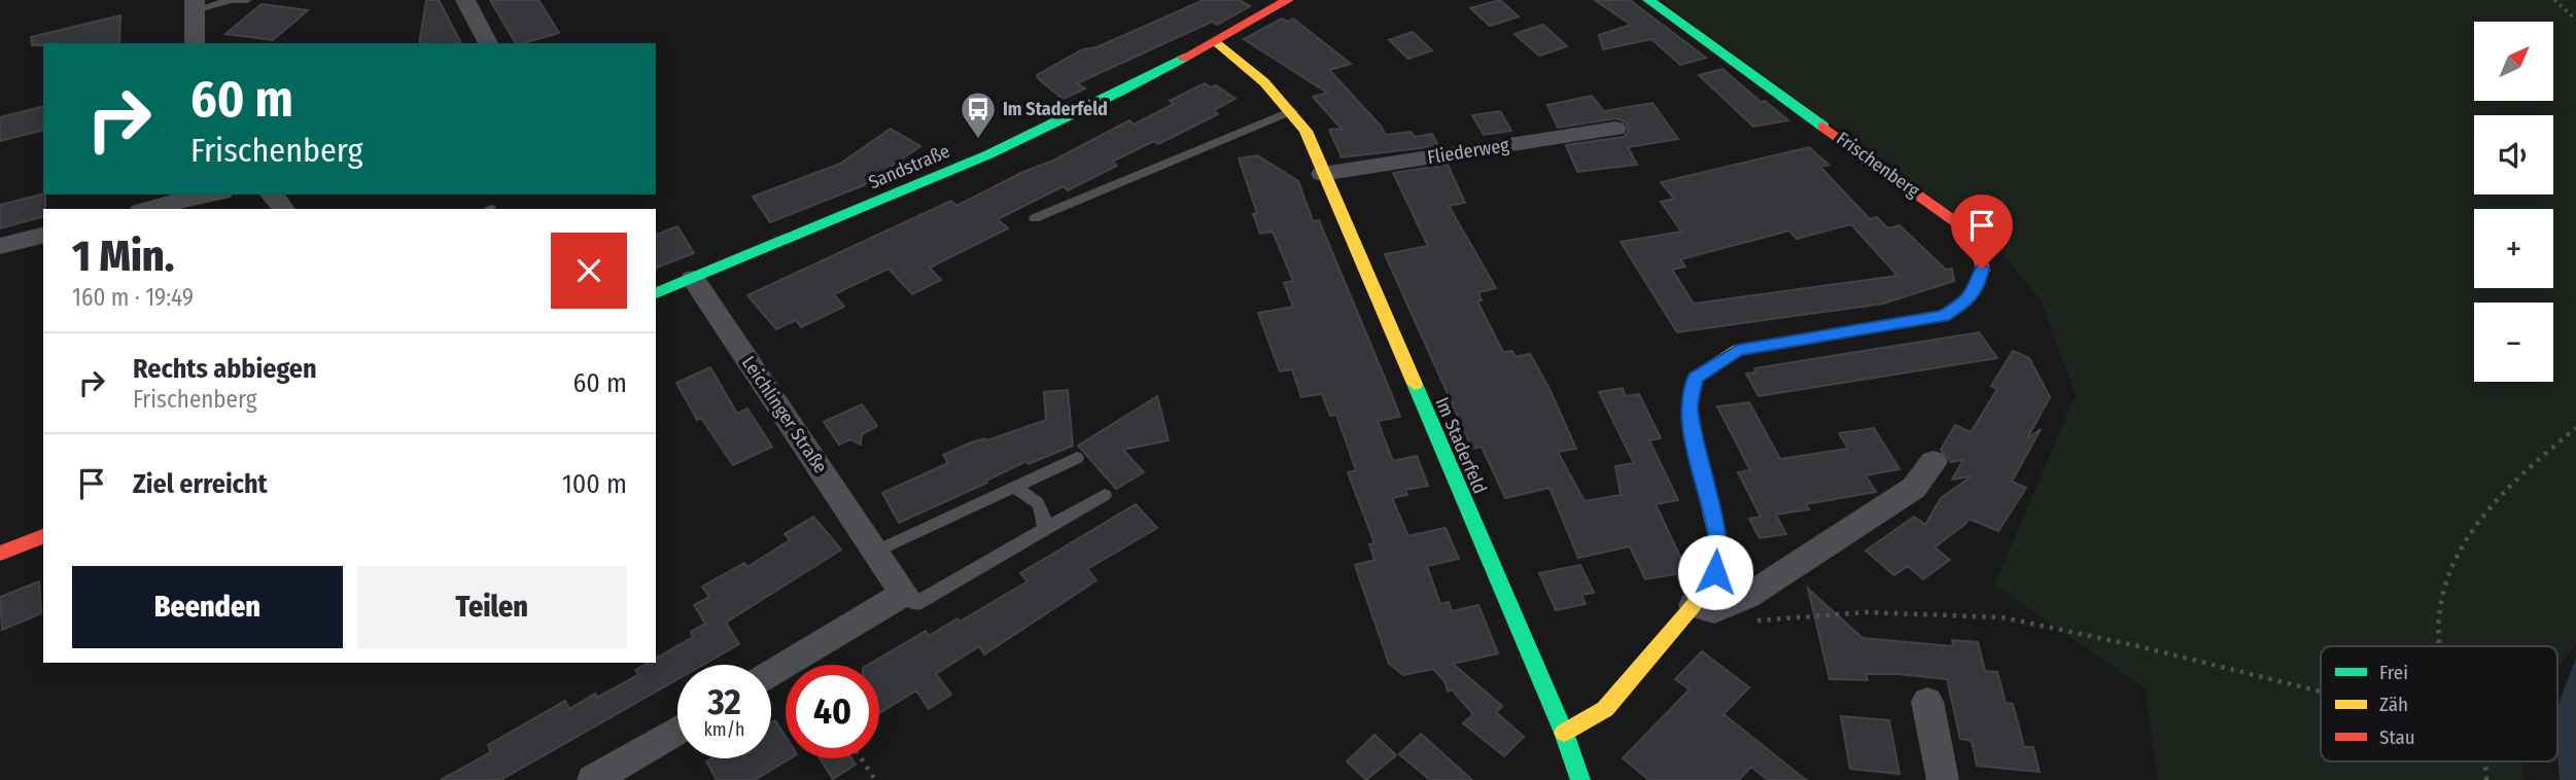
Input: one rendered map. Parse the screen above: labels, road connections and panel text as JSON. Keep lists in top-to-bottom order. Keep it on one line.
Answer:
{"streets":{"street":["Fliederweg","Frischenberg","Sandstraße","Leichlinger Straße","Im Staderfeld"]},"crossings":[["Fliederweg","Im Staderfeld"],["Frischenberg","Im Staderfeld"],["Sandstraße","Leichlinger Straße"],["Sandstraße","Im Staderfeld"]],"places":{"bus stop":["Im Staderfeld"]},"legend":["Frei","Zäh","Stau"],"north":"top right","page":{"map_buttons":["+","−"],"turn":["60 m","Frischenberg"],"heading":["1 Min.","160 m · 19:49"],"list":[{"name":"Rechts abbiegen","note":"Frischenberg","value":"60 m"},{"name":"Ziel erreicht","value":"100 m"}],"buttons":["Beenden","Teilen"],"speed":"32 km/h","limit":"40"}}
